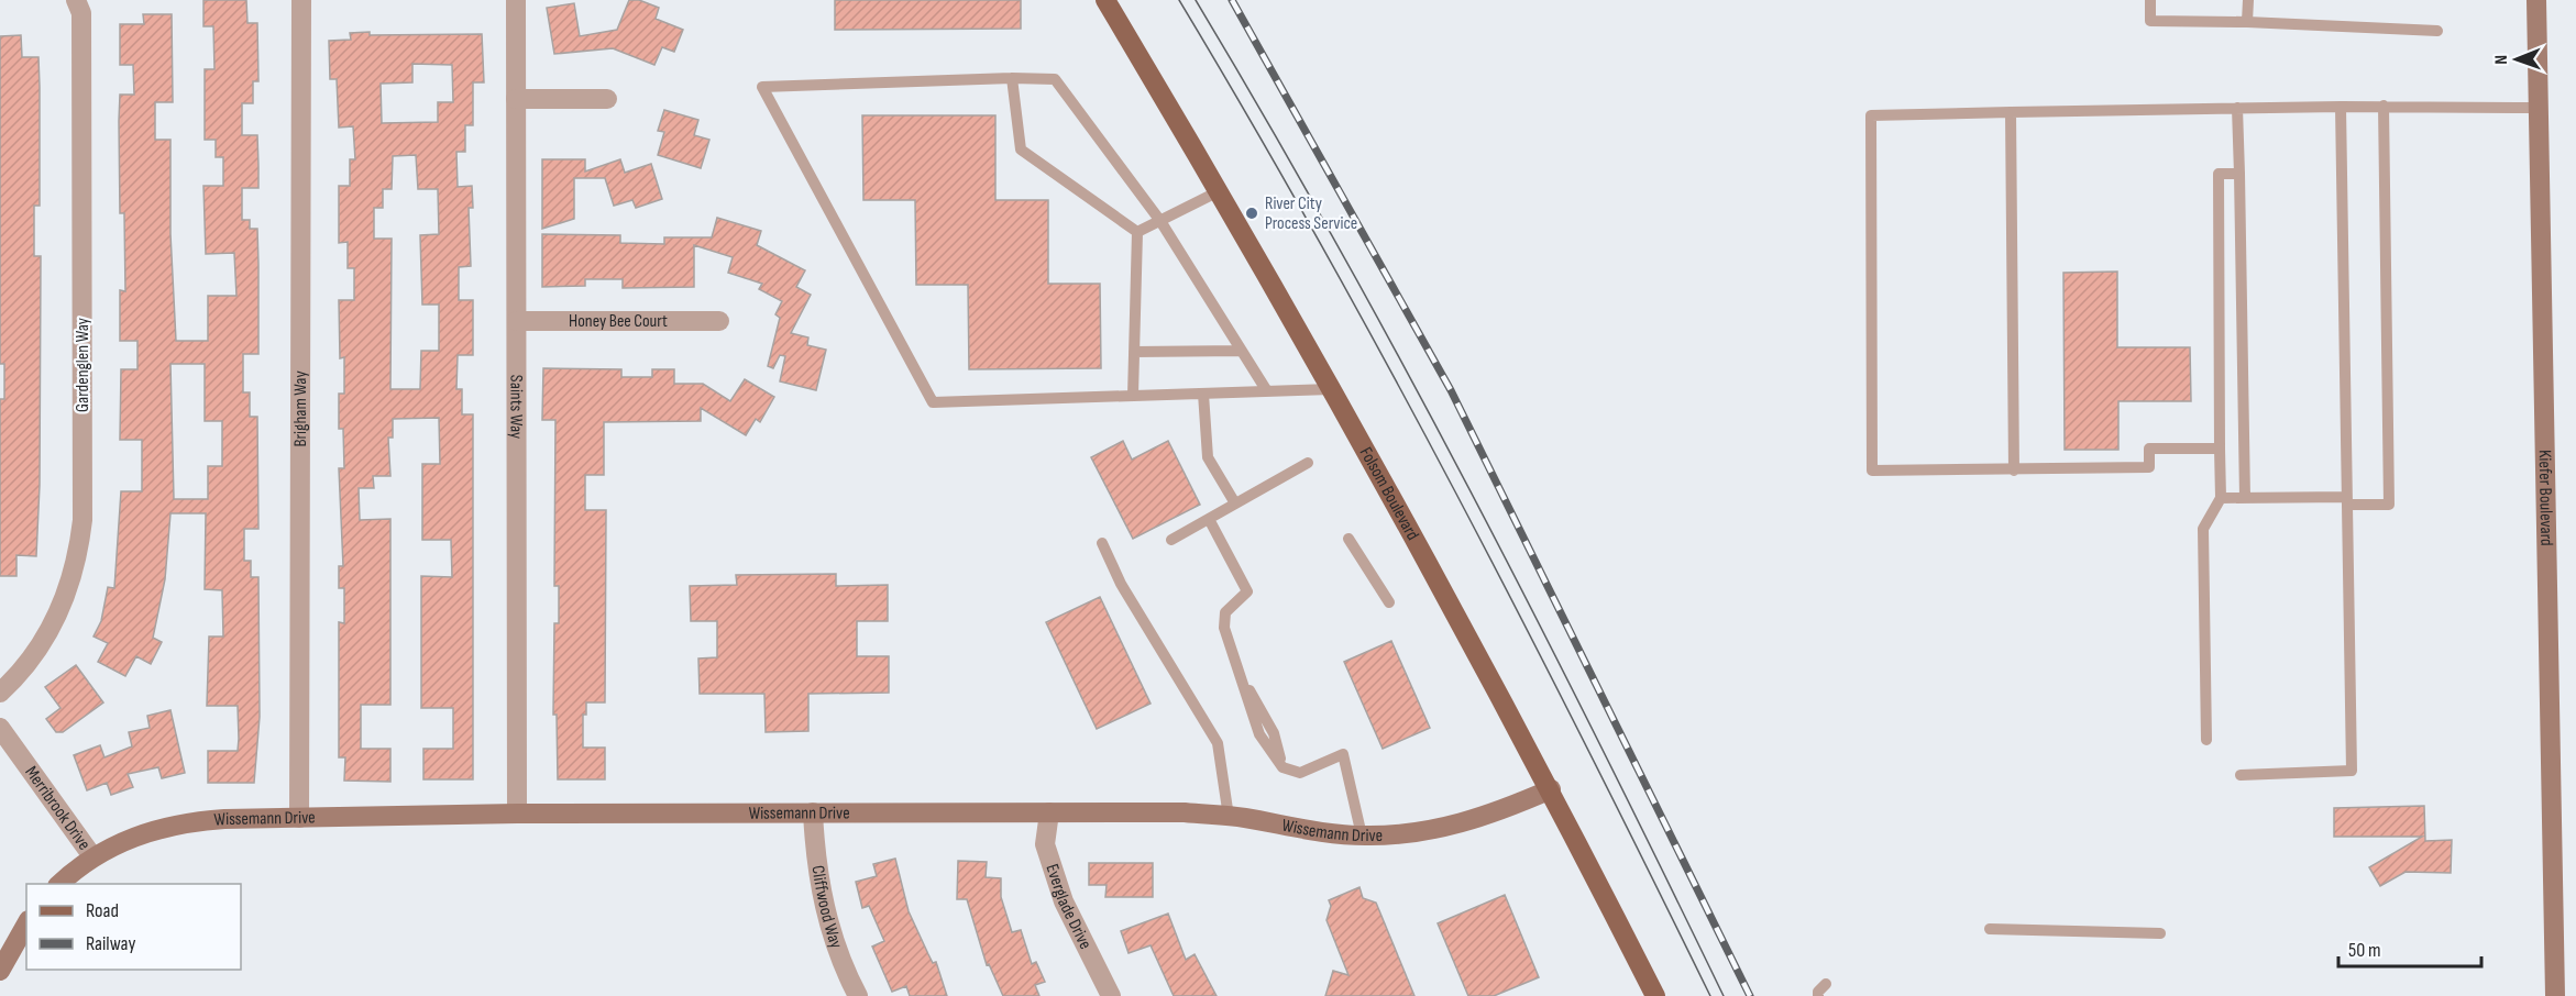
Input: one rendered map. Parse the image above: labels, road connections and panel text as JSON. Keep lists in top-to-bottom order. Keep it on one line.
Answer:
{"streets":{"main road":["Folsom Boulevard"],"street":["Honey Bee Court","Gardenglen Way","Saints Way","Brigham Way","Kiefer Boulevard","Merribrook Drive","Wissemann Drive","Cliffwood Way","Everglade Drive"]},"crossings":[["Honey Bee Court","Saints Way"],["Saints Way","Wissemann Drive"],["Brigham Way","Wissemann Drive"],["Folsom Boulevard","Wissemann Drive"],["Merribrook Drive","Wissemann Drive"],["Wissemann Drive","Cliffwood Way"],["Wissemann Drive","Everglade Drive"]],"places":["River City Process Service"],"legend":["Road","Railway"],"scale_bar":"50 m","north":"left"}
